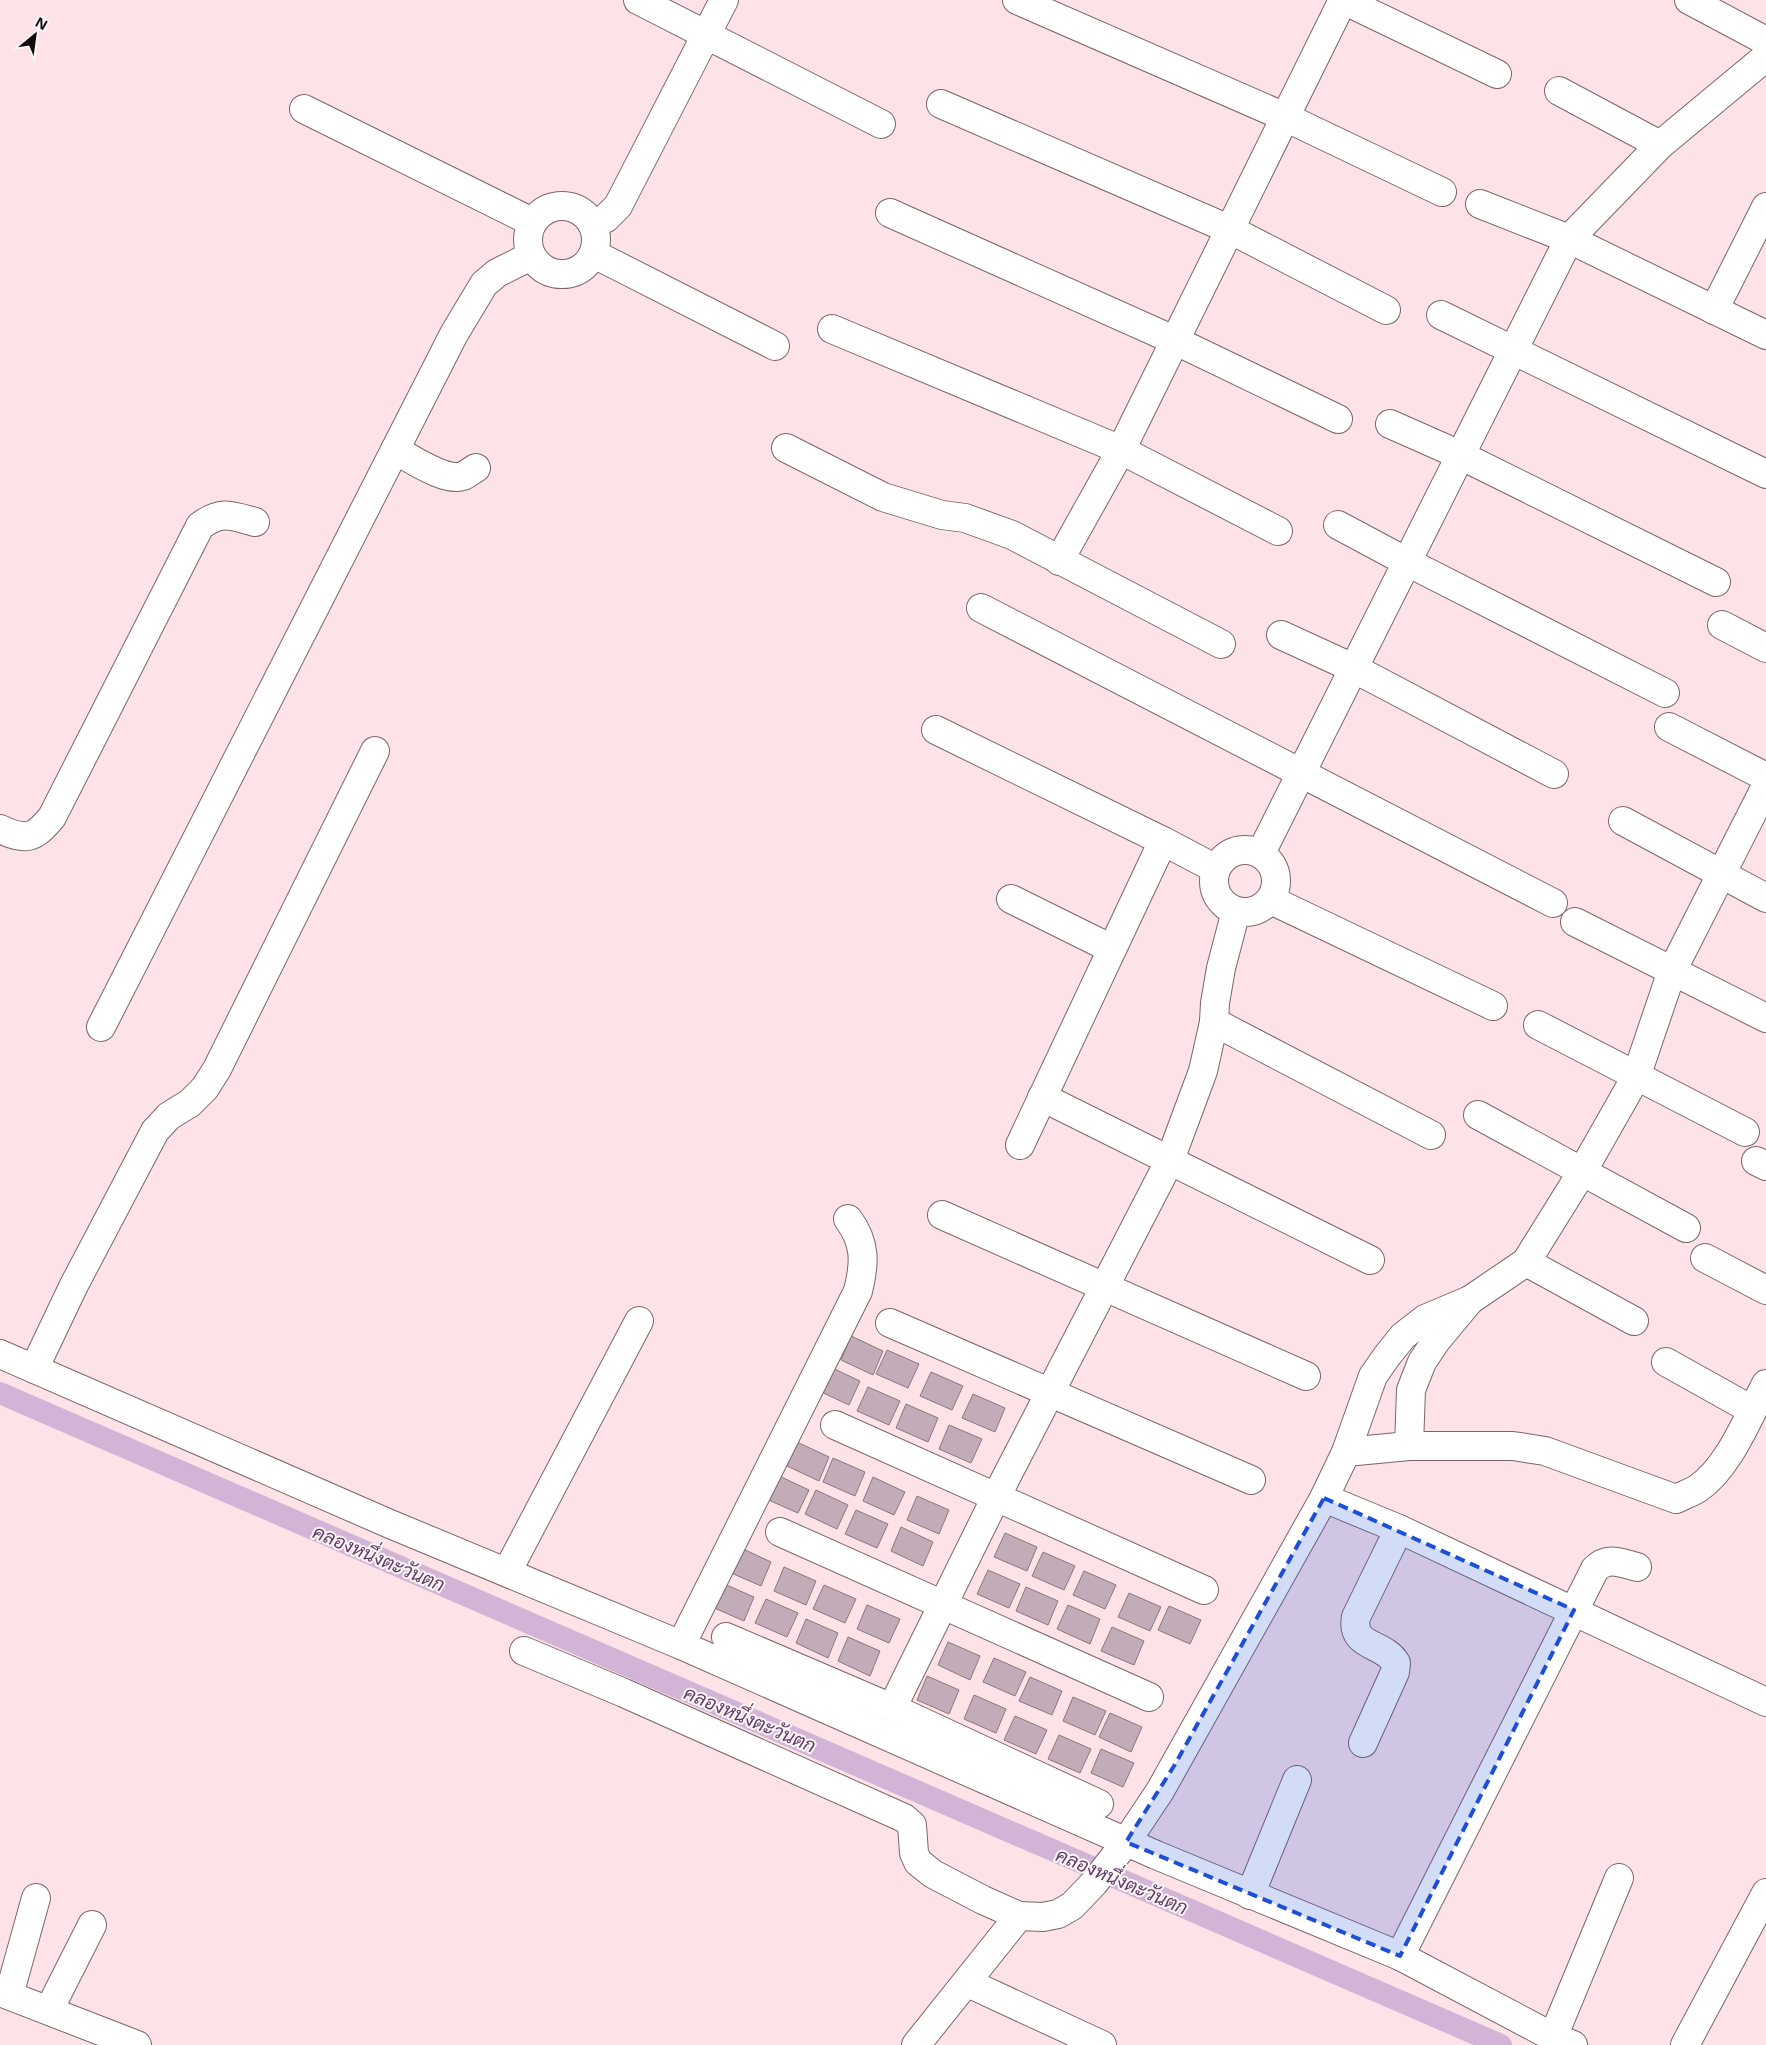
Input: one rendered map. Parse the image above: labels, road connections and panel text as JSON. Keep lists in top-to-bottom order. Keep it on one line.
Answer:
{"water":["คลองหนึ่งตะวันตก"],"north":"top right"}
